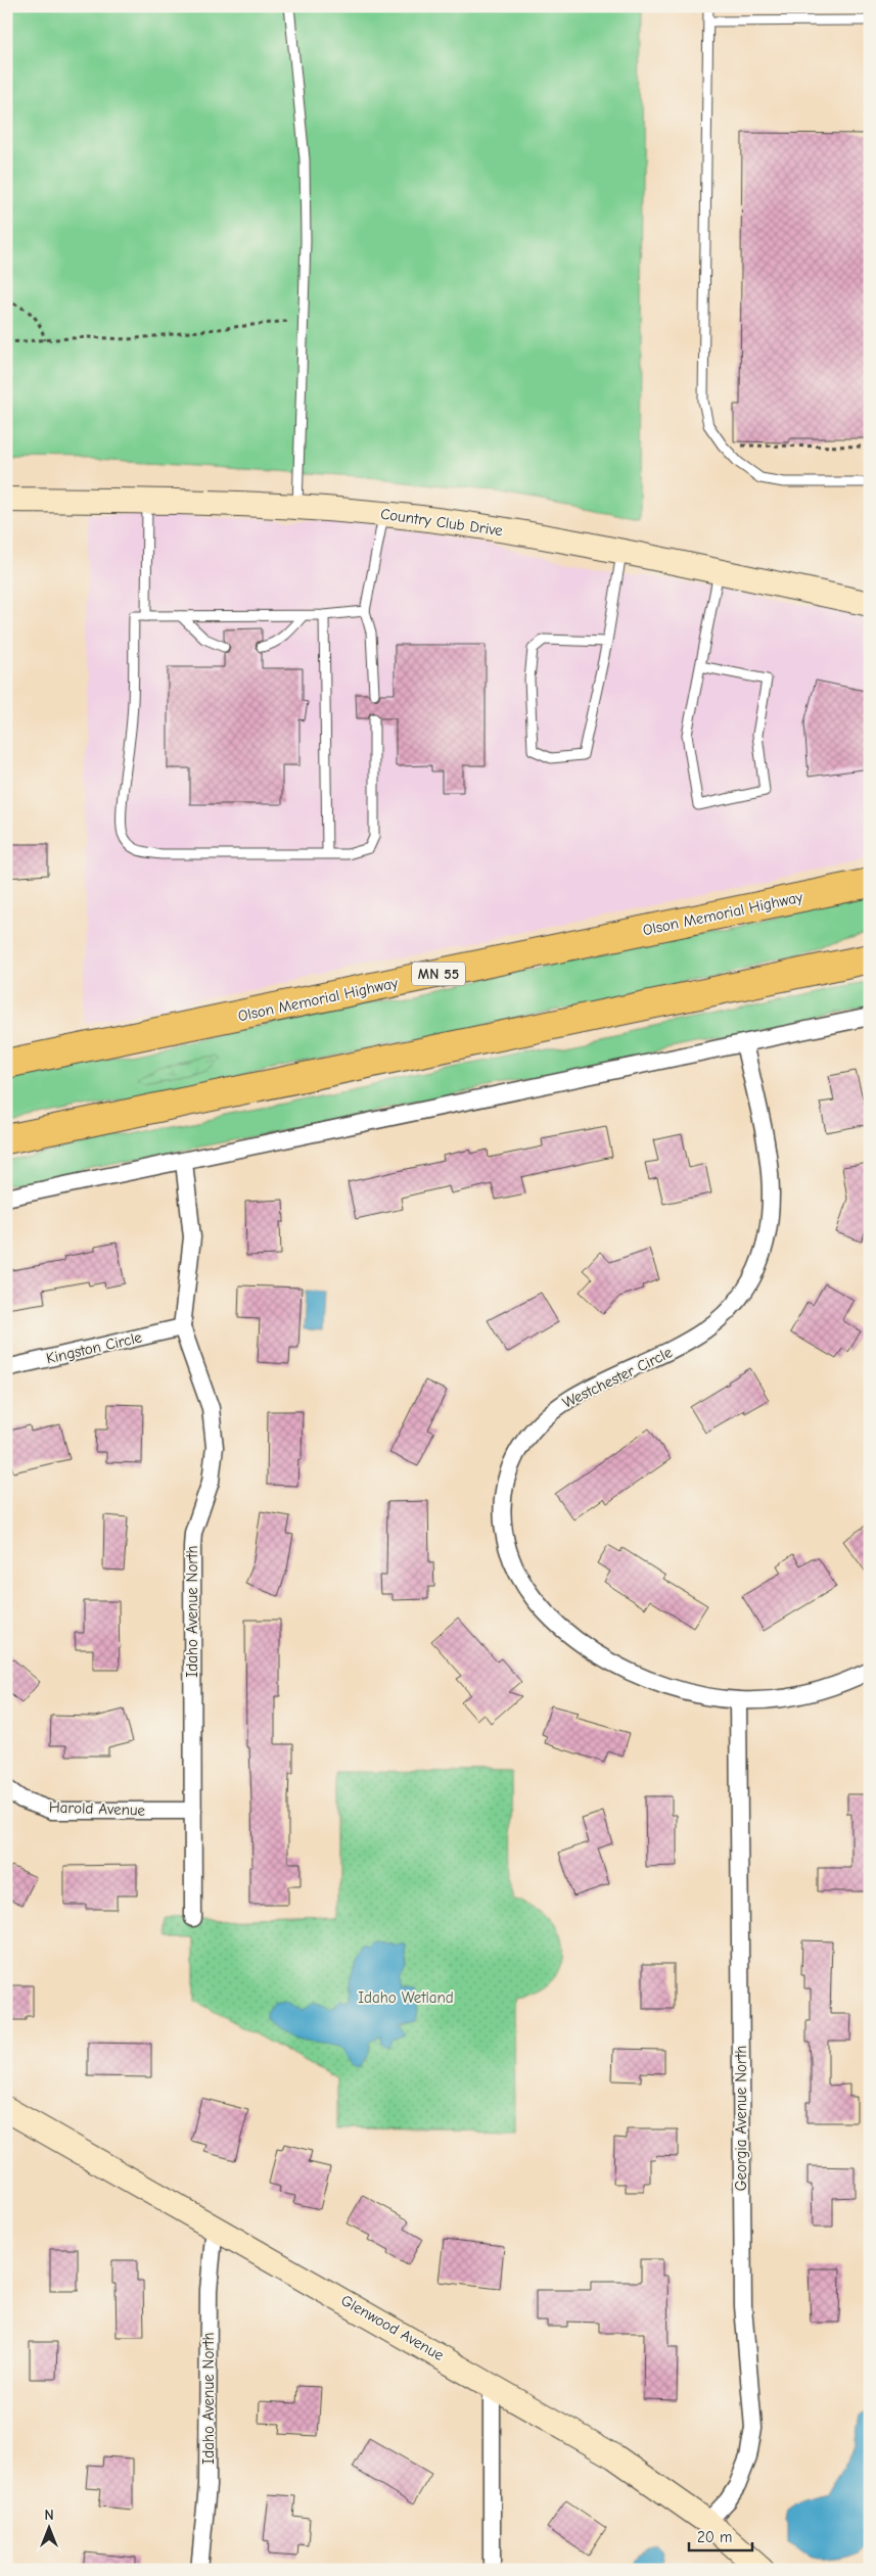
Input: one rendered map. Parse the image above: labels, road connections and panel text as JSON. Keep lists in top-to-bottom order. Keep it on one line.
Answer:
{"streets":{"highway":["Olson Memorial Highway","MN 55"],"street":["Country Club Drive","Kingston Circle","Westchester Circle","Idaho Avenue North","Harold Avenue","Georgia Avenue North","Glenwood Avenue"]},"crossings":[["Kingston Circle","Idaho Avenue North"],["Westchester Circle","Georgia Avenue North"],["Idaho Avenue North","Harold Avenue"],["Idaho Avenue North","Glenwood Avenue"],["Georgia Avenue North","Glenwood Avenue"]],"parks":["Idaho Wetland"],"scale_bar":"20 m","north":"top"}
